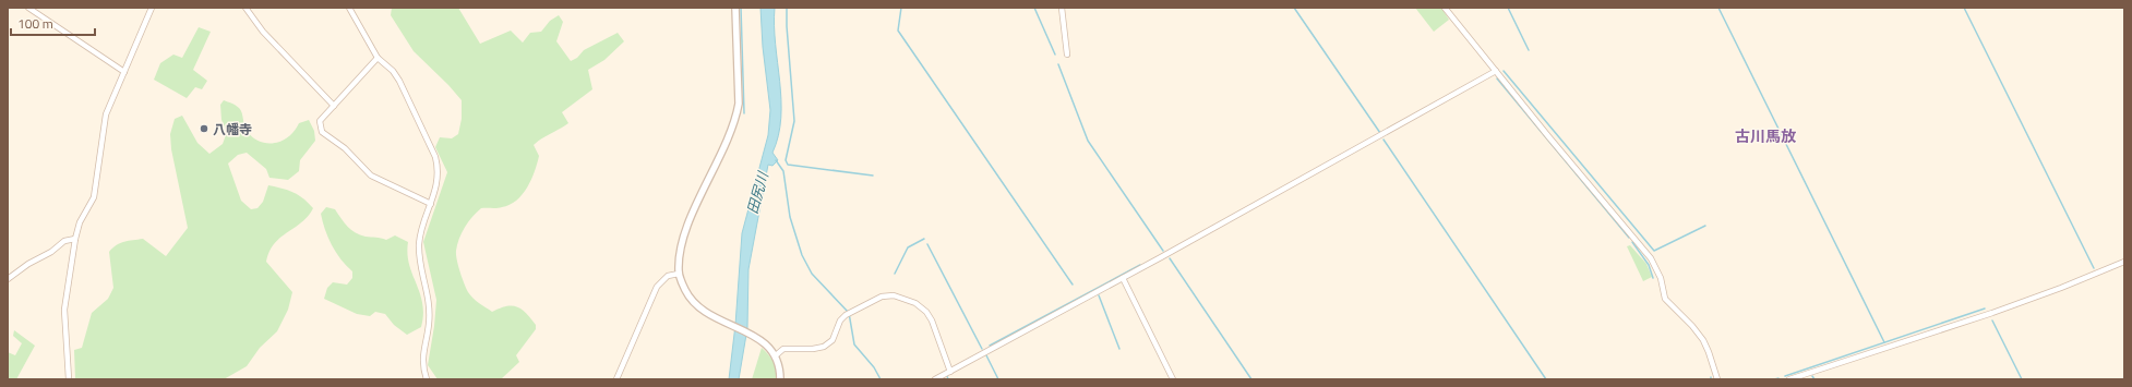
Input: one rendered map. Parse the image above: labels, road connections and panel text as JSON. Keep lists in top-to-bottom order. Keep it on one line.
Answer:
{"districts":["古川馬放"],"water":["田尻川"],"places":["八幡寺"],"scale_bar":"100 m"}
